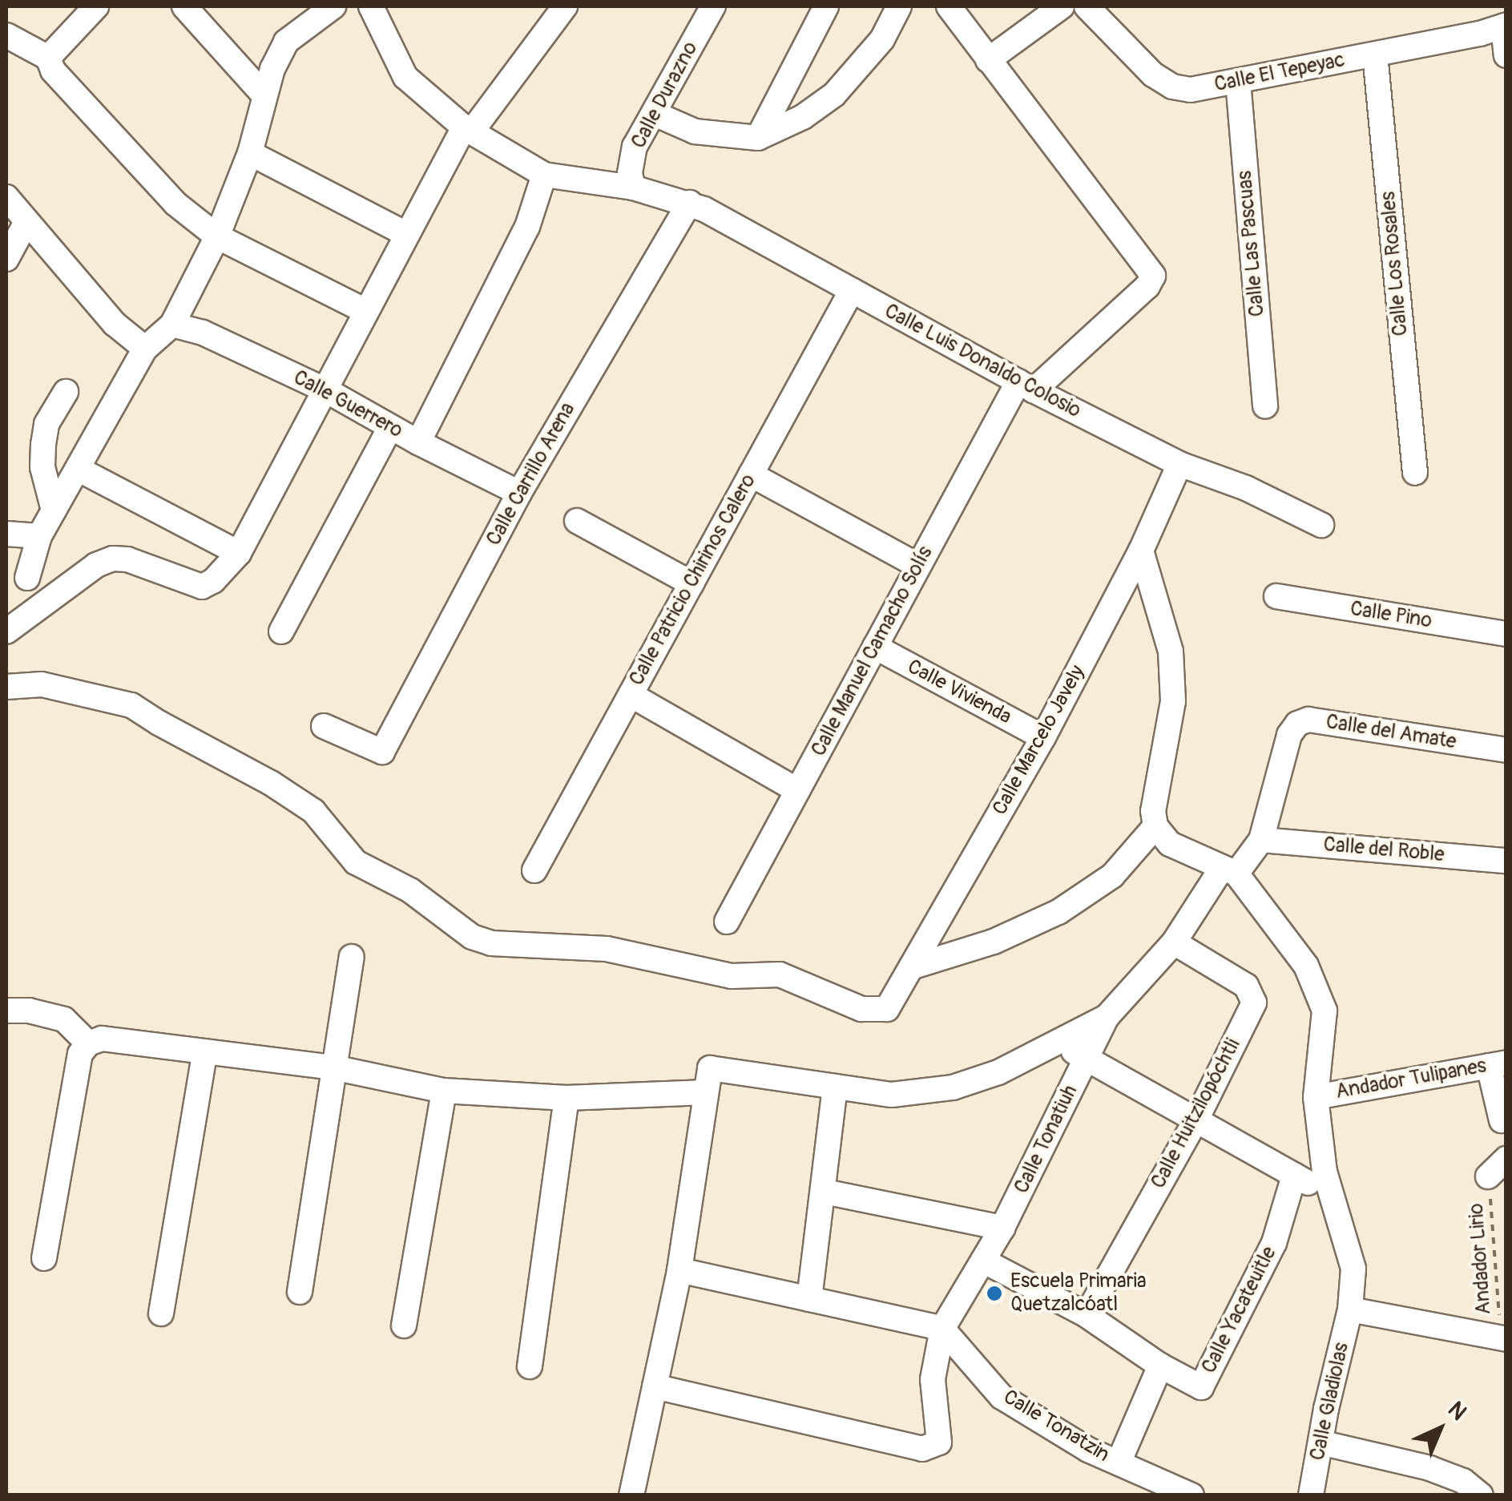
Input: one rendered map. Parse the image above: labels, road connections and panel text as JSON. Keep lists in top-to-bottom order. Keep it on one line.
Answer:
{"streets":{"street":["Calle El Tepeyac","Calle Durazno","Calle Las Pascuas","Calle Los Rosales","Calle Luis Donaldo Colosio","Calle Guerrero","Calle Carrillo Arena","Calle Patricio Chirinos Calero","Calle Pino","Calle Manuel Camacho Solís","Calle Vivienda","Calle del Amate","Calle Marcelo Javely","Calle del Roble","Andador Tulipanes","Calle Huitzilopóchtli","Calle Tonatiuh","Calle Yacateuitle","Calle Gladiolas","Calle Tonatzin"],"path":["Andador Lirio"]},"crossings":[["Calle El Tepeyac","Calle Las Pascuas"],["Calle El Tepeyac","Calle Los Rosales"],["Calle Durazno","Calle Luis Donaldo Colosio"],["Calle Luis Donaldo Colosio","Calle Carrillo Arena"],["Calle Luis Donaldo Colosio","Calle Patricio Chirinos Calero"],["Calle Luis Donaldo Colosio","Calle Manuel Camacho Solís"],["Calle Luis Donaldo Colosio","Calle Marcelo Javely"],["Calle Guerrero","Calle Carrillo Arena"],["Calle Manuel Camacho Solís","Calle Vivienda"],["Calle Vivienda","Calle Marcelo Javely"],["Calle del Amate","Calle del Roble"],["Calle del Amate","Calle Huitzilopóchtli"],["Calle del Amate","Calle Tonatiuh"],["Calle del Amate","Calle Gladiolas"],["Andador Tulipanes","Calle Gladiolas"],["Calle Huitzilopóchtli","Calle Yacateuitle"],["Calle Tonatiuh","Calle Yacateuitle"],["Calle Tonatiuh","Calle Tonatzin"]],"places":["Escuela Primaria Quetzalcóatl"],"north":"top right"}
